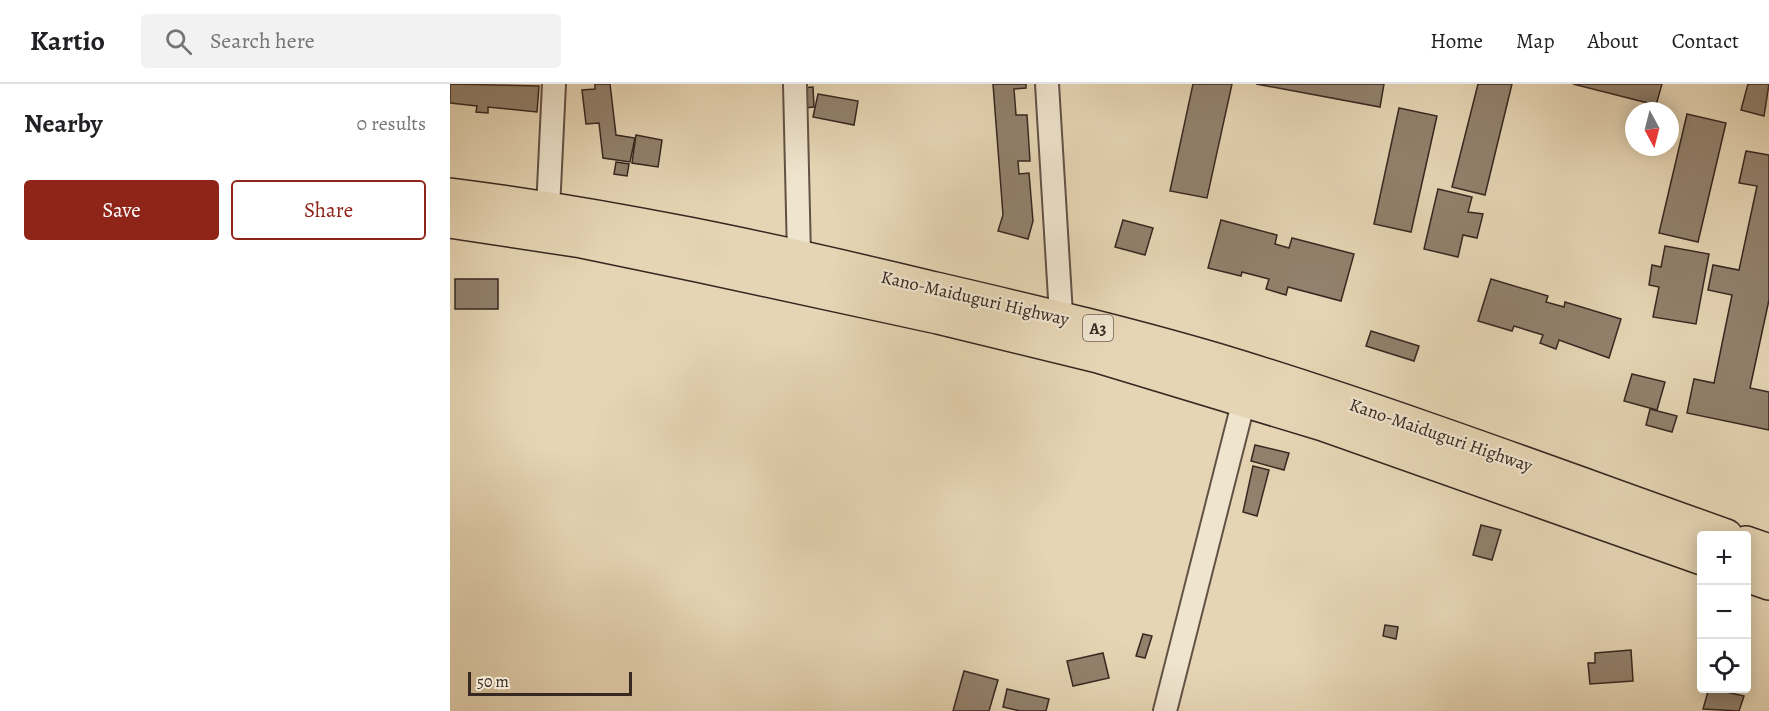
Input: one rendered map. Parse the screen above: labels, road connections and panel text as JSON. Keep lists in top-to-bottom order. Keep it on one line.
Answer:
{"streets":{"highway":["Kano-Maiduguri Highway","A3"]},"scale_bar":"50 m","north":"bottom","page":{"header":"Kartio","search":"Search here","nav":["Home","Map","About","Contact"],"heading":["Nearby","0 results"],"buttons":["Save","Share"],"map_buttons":["+","−"],"scale":"50 m"}}
